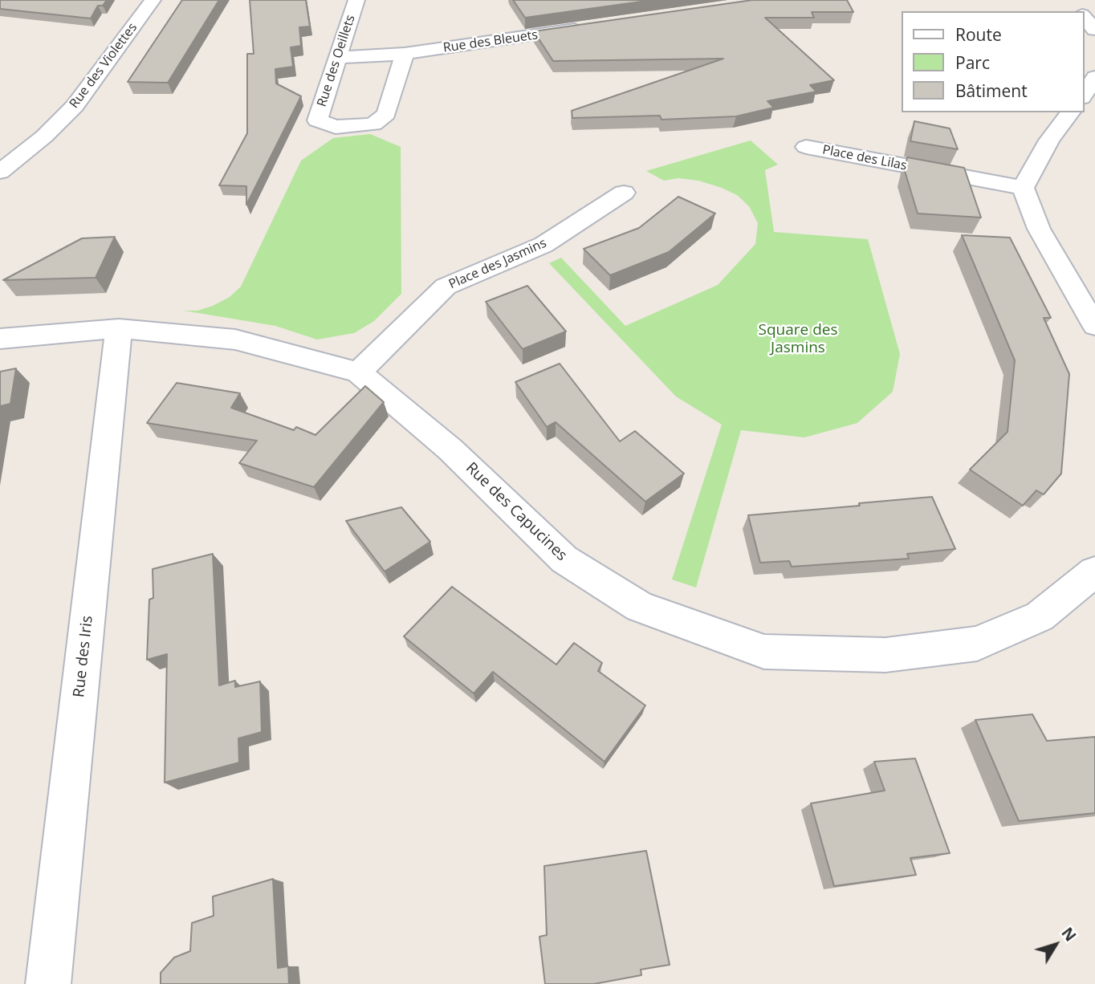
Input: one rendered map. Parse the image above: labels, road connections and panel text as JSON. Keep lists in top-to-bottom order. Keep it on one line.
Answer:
{"streets":{"street":["Rue des Bleuets","Rue des Oeillets","Rue des Violettes","Place des Lilas","Place des Jasmins","Rue des Capucines","Rue des Iris"]},"crossings":[["Rue des Bleuets","Rue des Oeillets"],["Place des Jasmins","Rue des Capucines"],["Rue des Capucines","Rue des Iris"]],"parks":["Square des Jasmins"],"legend":["Route","Parc","Bâtiment"],"north":"top right"}
